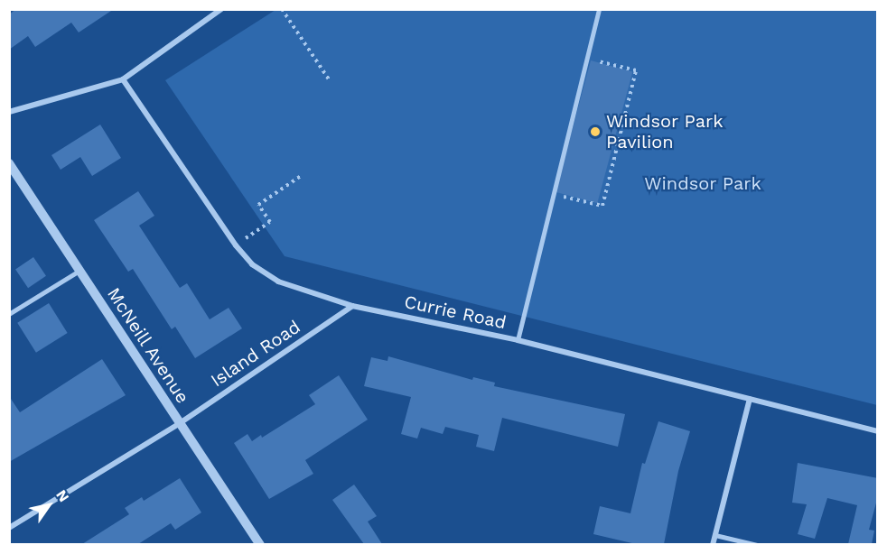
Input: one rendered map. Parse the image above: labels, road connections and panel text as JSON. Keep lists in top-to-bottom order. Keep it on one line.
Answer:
{"streets":{"street":["Currie Road","McNeill Avenue","Island Road"]},"crossings":[["Currie Road","Island Road"],["McNeill Avenue","Island Road"]],"parks":["Windsor Park"],"places":["Windsor Park Pavilion"],"north":"top right"}
